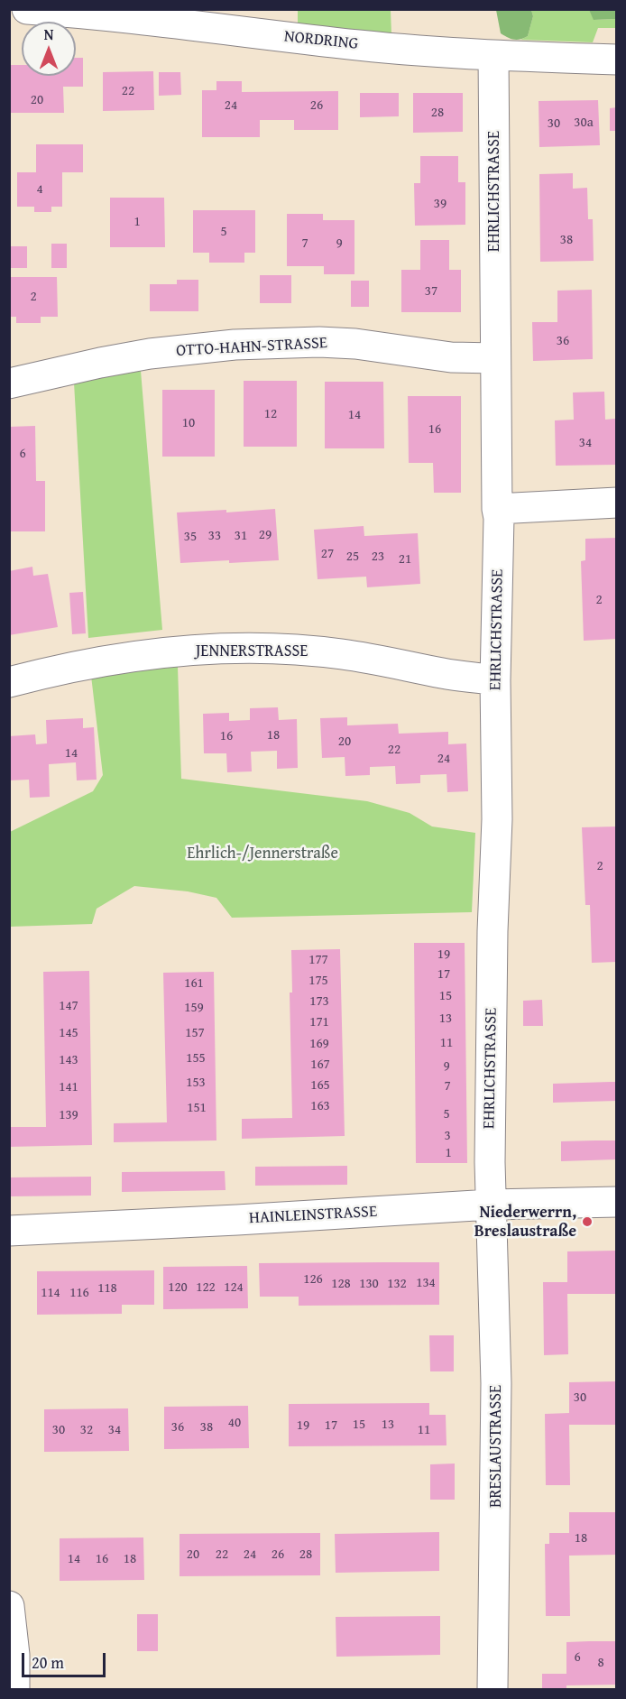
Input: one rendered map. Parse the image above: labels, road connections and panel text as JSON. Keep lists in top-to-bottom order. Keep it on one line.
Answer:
{"streets":{"street":["NORDRING","EHRLICHSTRASSE","OTTO-HAHN-STRASSE","JENNERSTRASSE","HAINLEINSTRASSE","BRESLAUSTRASSE"]},"crossings":[["NORDRING","EHRLICHSTRASSE"],["EHRLICHSTRASSE","OTTO-HAHN-STRASSE"],["EHRLICHSTRASSE","JENNERSTRASSE"],["EHRLICHSTRASSE","HAINLEINSTRASSE"],["EHRLICHSTRASSE","BRESLAUSTRASSE"],["HAINLEINSTRASSE","BRESLAUSTRASSE"]],"parks":["Ehrlich-/Jennerstraße"],"places":["Niederwerrn, Breslaustraße"],"house_numbers":["22","20","24","26","28","30a","30","4","39","1","5","38","7","9","37","2","36","12","14","10","16","34","6","29","33","31","35","27","25","23","21","2","18","16","20","22","14","24","2","19","177","17","175","161","15","173","147","159","13","171","145","157","11","169","155","143","167","9","153","165","7","141","163","151","5","139","3","1","126","134","128","130","132","120","122","124","118","114","116","30","40","15","13","19","17","36","38","30","32","34","11","18","20","22","24","26","28","14","16","18","6","8"],"scale_bar":"20 m","north":"top"}
